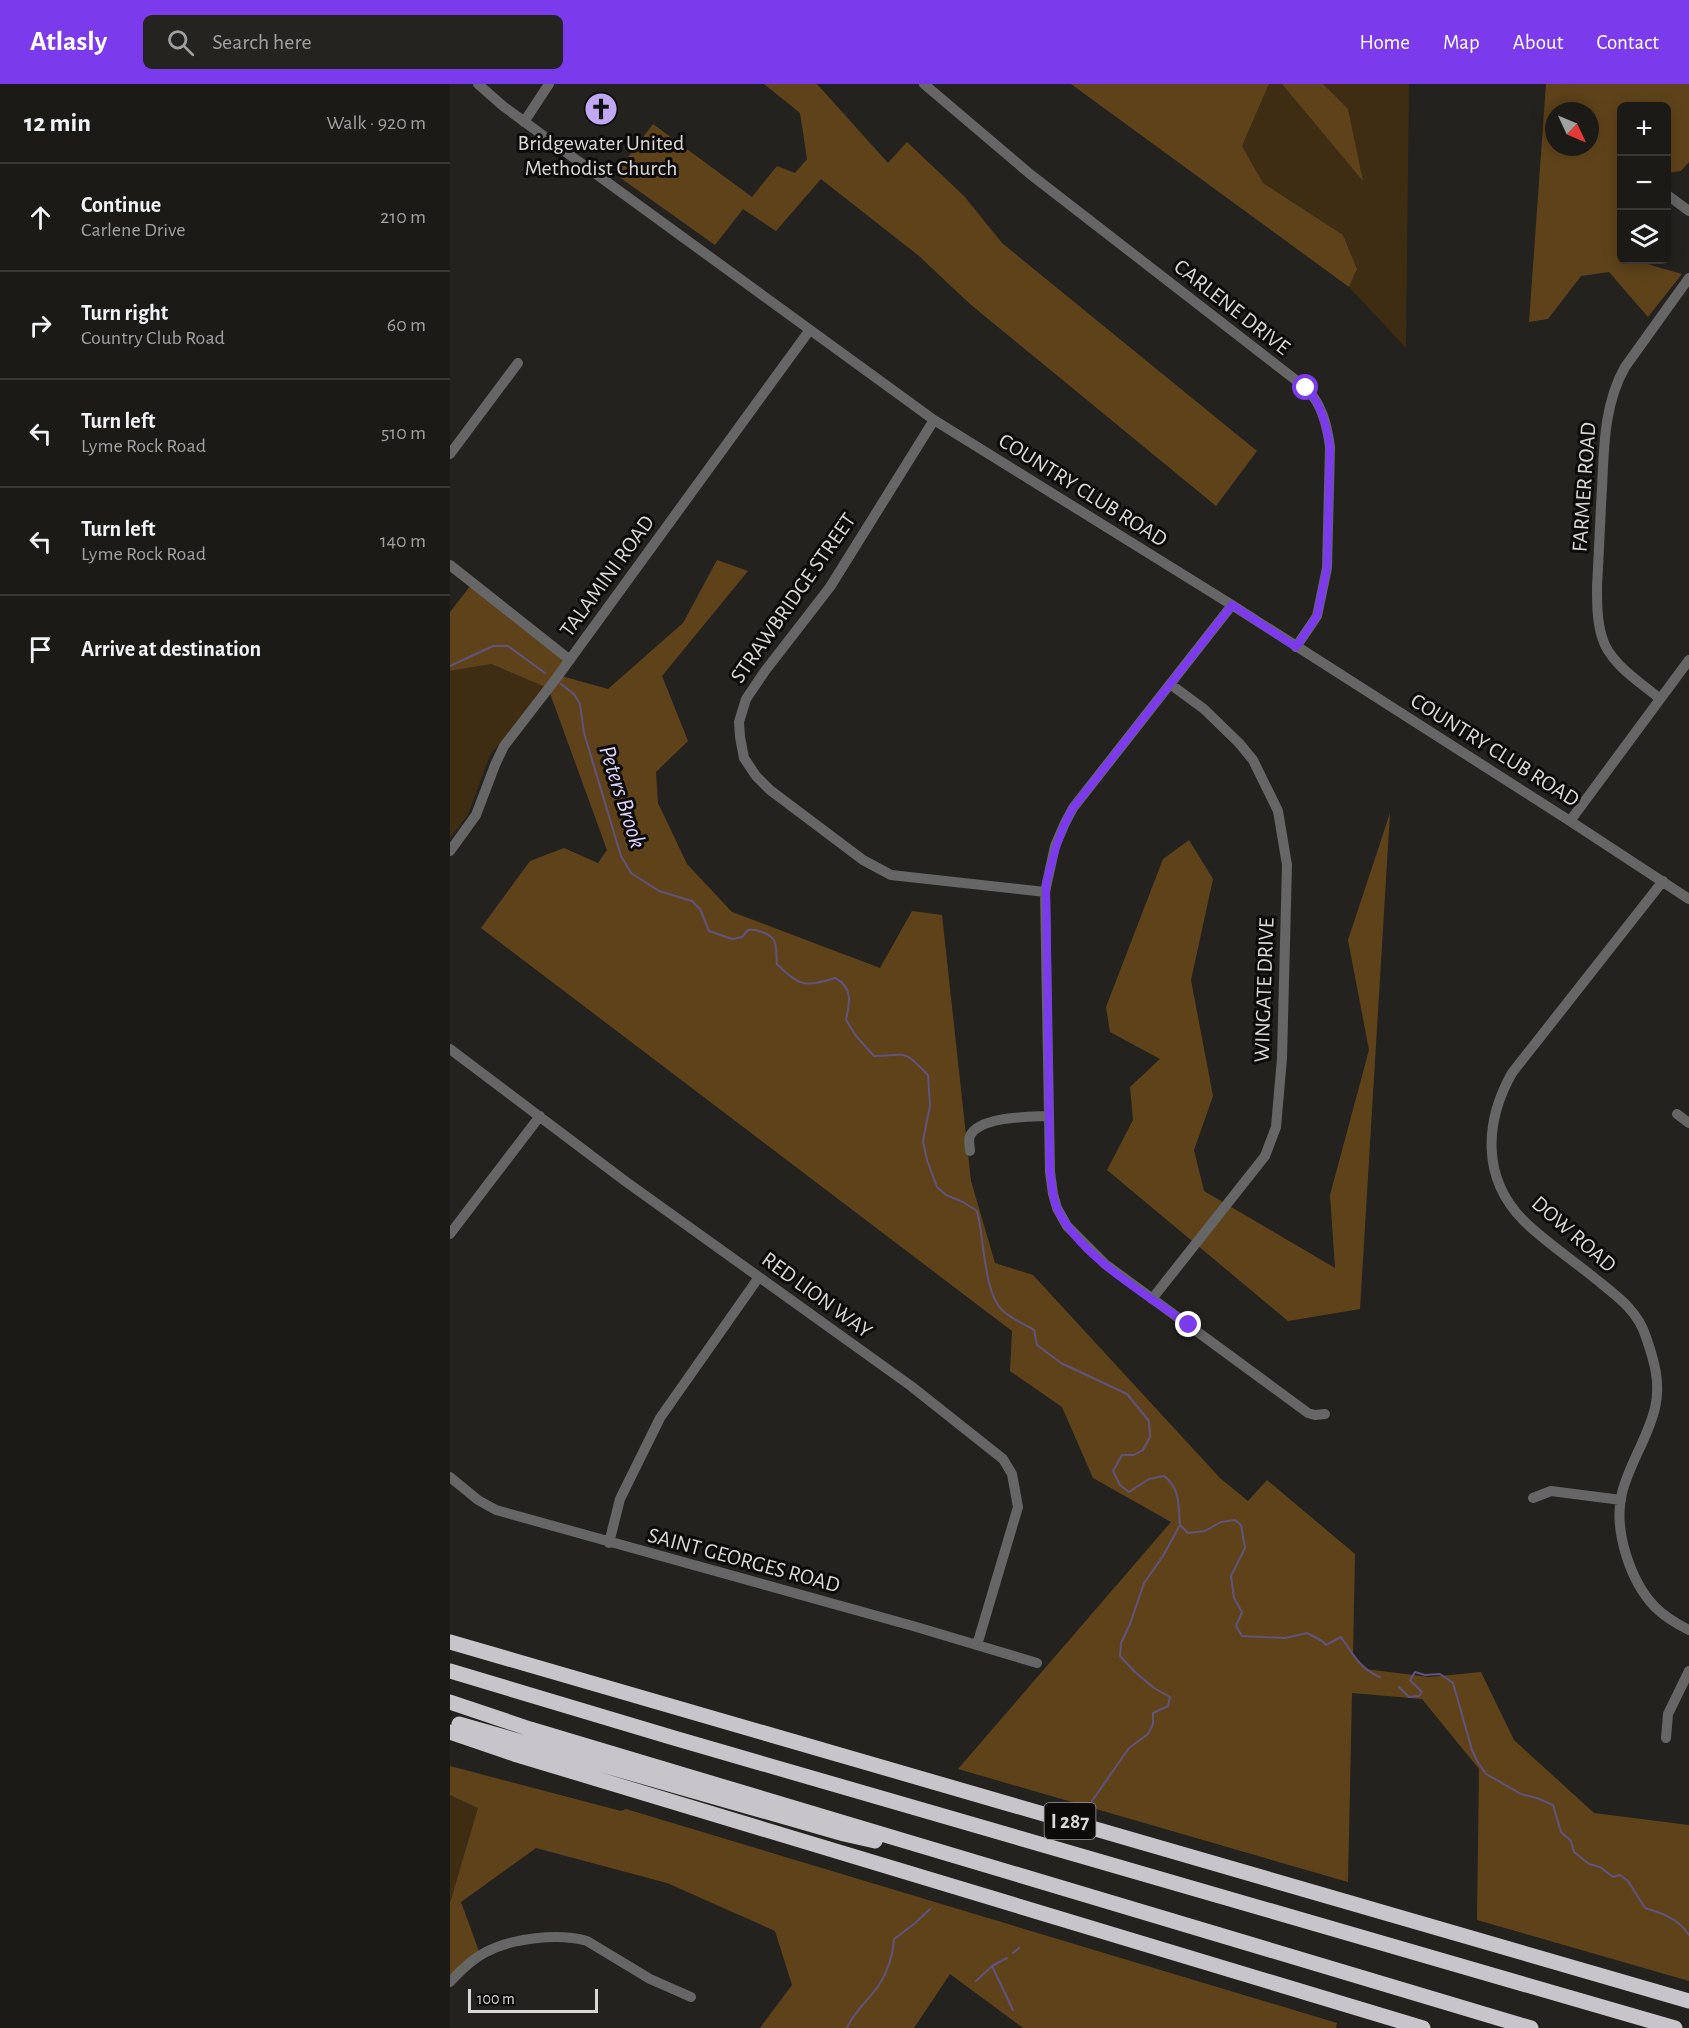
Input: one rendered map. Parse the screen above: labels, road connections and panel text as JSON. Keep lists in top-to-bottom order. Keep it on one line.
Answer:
{"streets":{"highway":["I 287"],"street":["CARLENE DRIVE","FARMER ROAD","COUNTRY CLUB ROAD","TALAMINI ROAD","STRAWBRIDGE STREET","WINGATE DRIVE","DOW ROAD","RED LION WAY","SAINT GEORGES ROAD"]},"crossings":[["CARLENE DRIVE","COUNTRY CLUB ROAD"],["COUNTRY CLUB ROAD","TALAMINI ROAD"],["COUNTRY CLUB ROAD","STRAWBRIDGE STREET"],["COUNTRY CLUB ROAD","DOW ROAD"],["RED LION WAY","SAINT GEORGES ROAD"]],"water":["Peters Brook"],"places":{"church":["Bridgewater United Methodist Church"]},"scale_bar":"100 m","north":"bottom right","page":{"header":"Atlasly","search":"Search here","nav":["Home","Map","About","Contact"],"heading":["12 min","Walk · 920 m"],"map_buttons":["+","−"],"list":[["Continue","Carlene Drive","210 m"],["Turn right","Country Club Road","60 m"],["Turn left","Lyme Rock Road","510 m"],["Turn left","Lyme Rock Road","140 m"],"Arrive at destination"],"scale":"100 m"}}
